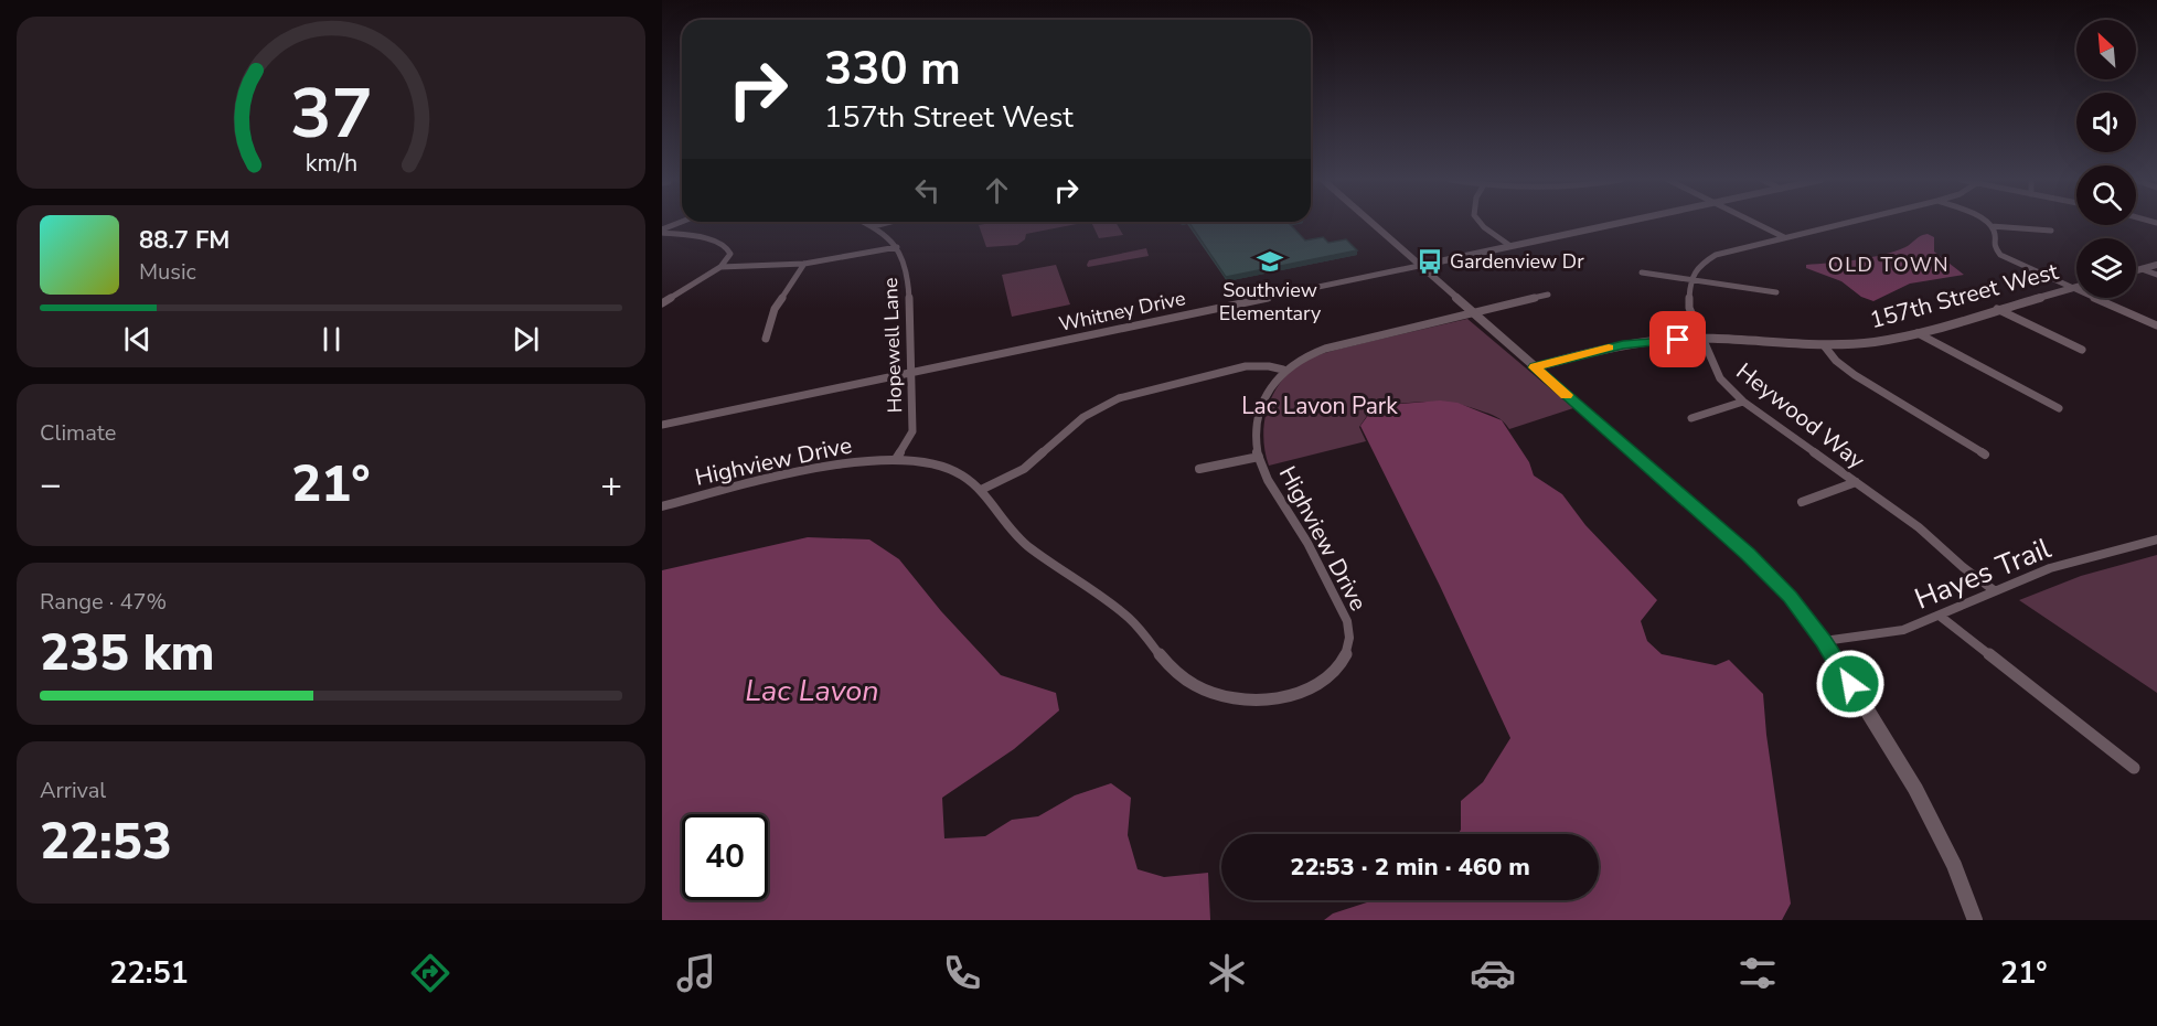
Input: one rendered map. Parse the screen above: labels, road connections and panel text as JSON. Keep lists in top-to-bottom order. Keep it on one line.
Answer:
{"streets":{"street":["157th Street West","Whitney Drive","Hopewell Lane","Heywood Way","Highview Drive","Hayes Trail"]},"crossings":[["157th Street West","Heywood Way"],["Whitney Drive","Hopewell Lane"],["Hopewell Lane","Highview Drive"],["Heywood Way","Hayes Trail"]],"districts":["OLD TOWN"],"water":["Lac Lavon"],"parks":["Lac Lavon Park"],"places":{"school or university":["Southview Elementary"],"bus stop":["Gardenview Dr"]},"north":"top left","page":{"turn":["330 m","157th Street West"],"song":["88.7 FM","Music"],"tile":["Climate",["Range · 47%","235 km"],["Arrival","22:53"]],"heat":["−","21°","+"],"limit":"40","trip":"22:53 · 2 min · 460 m","tabs":["22:51","21°"],"gauge":["37","km/h"]}}
